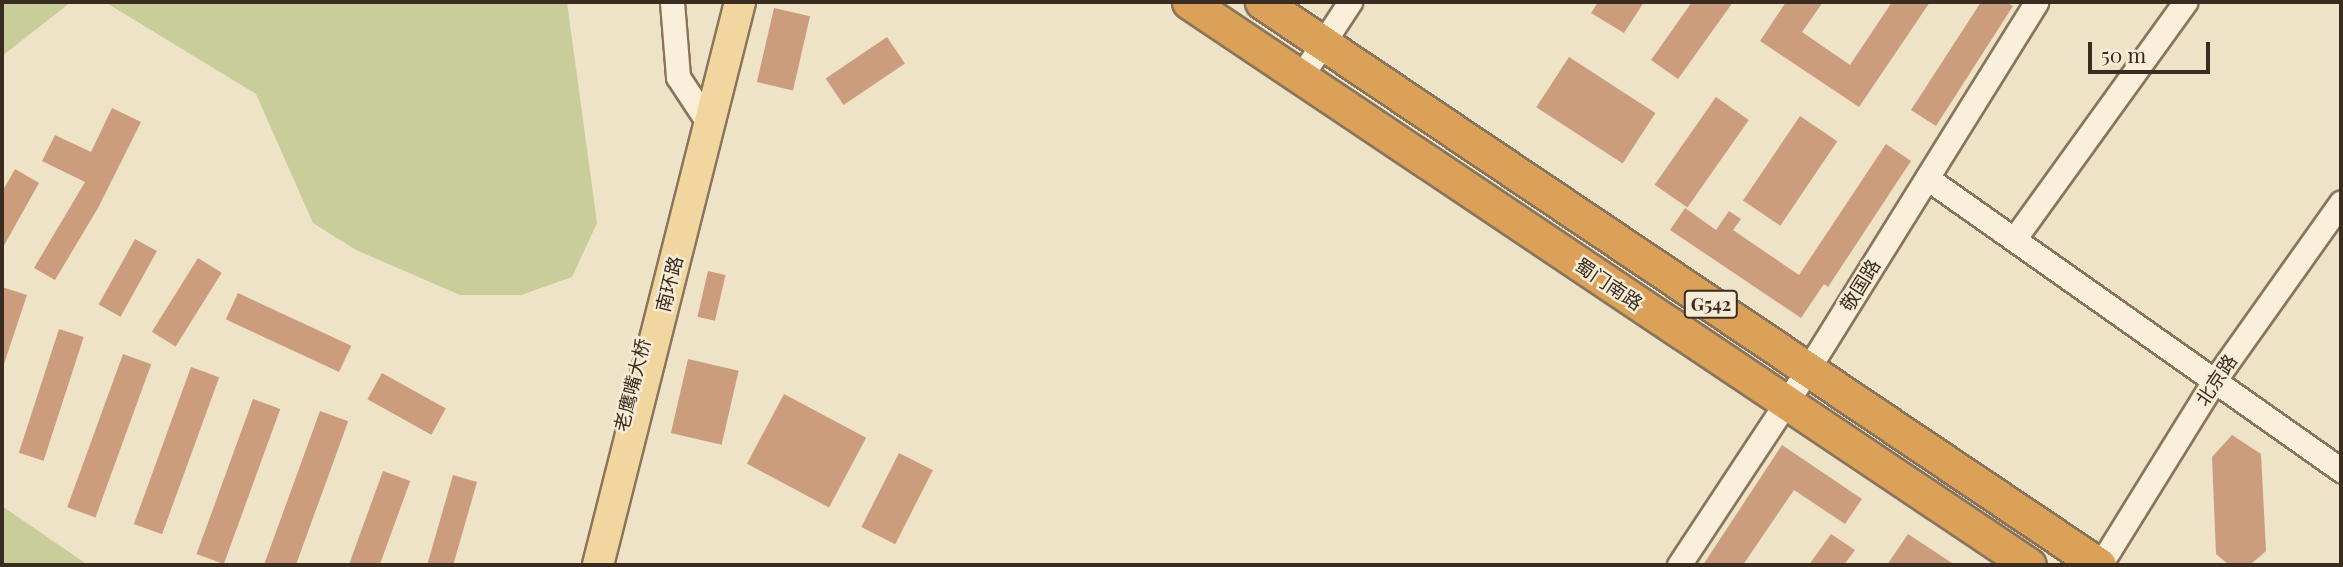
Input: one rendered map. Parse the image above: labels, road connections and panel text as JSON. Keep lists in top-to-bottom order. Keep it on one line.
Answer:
{"streets":{"highway":["蜀门南路","G542"],"main road":["南环路","老鹰嘴大桥"],"street":["敬国路","北京路"]},"crossings":[["南环路","老鹰嘴大桥"],["蜀门南路","敬国路"],["敬国路","G542"],["G542","北京路"]],"scale_bar":"50 m"}
